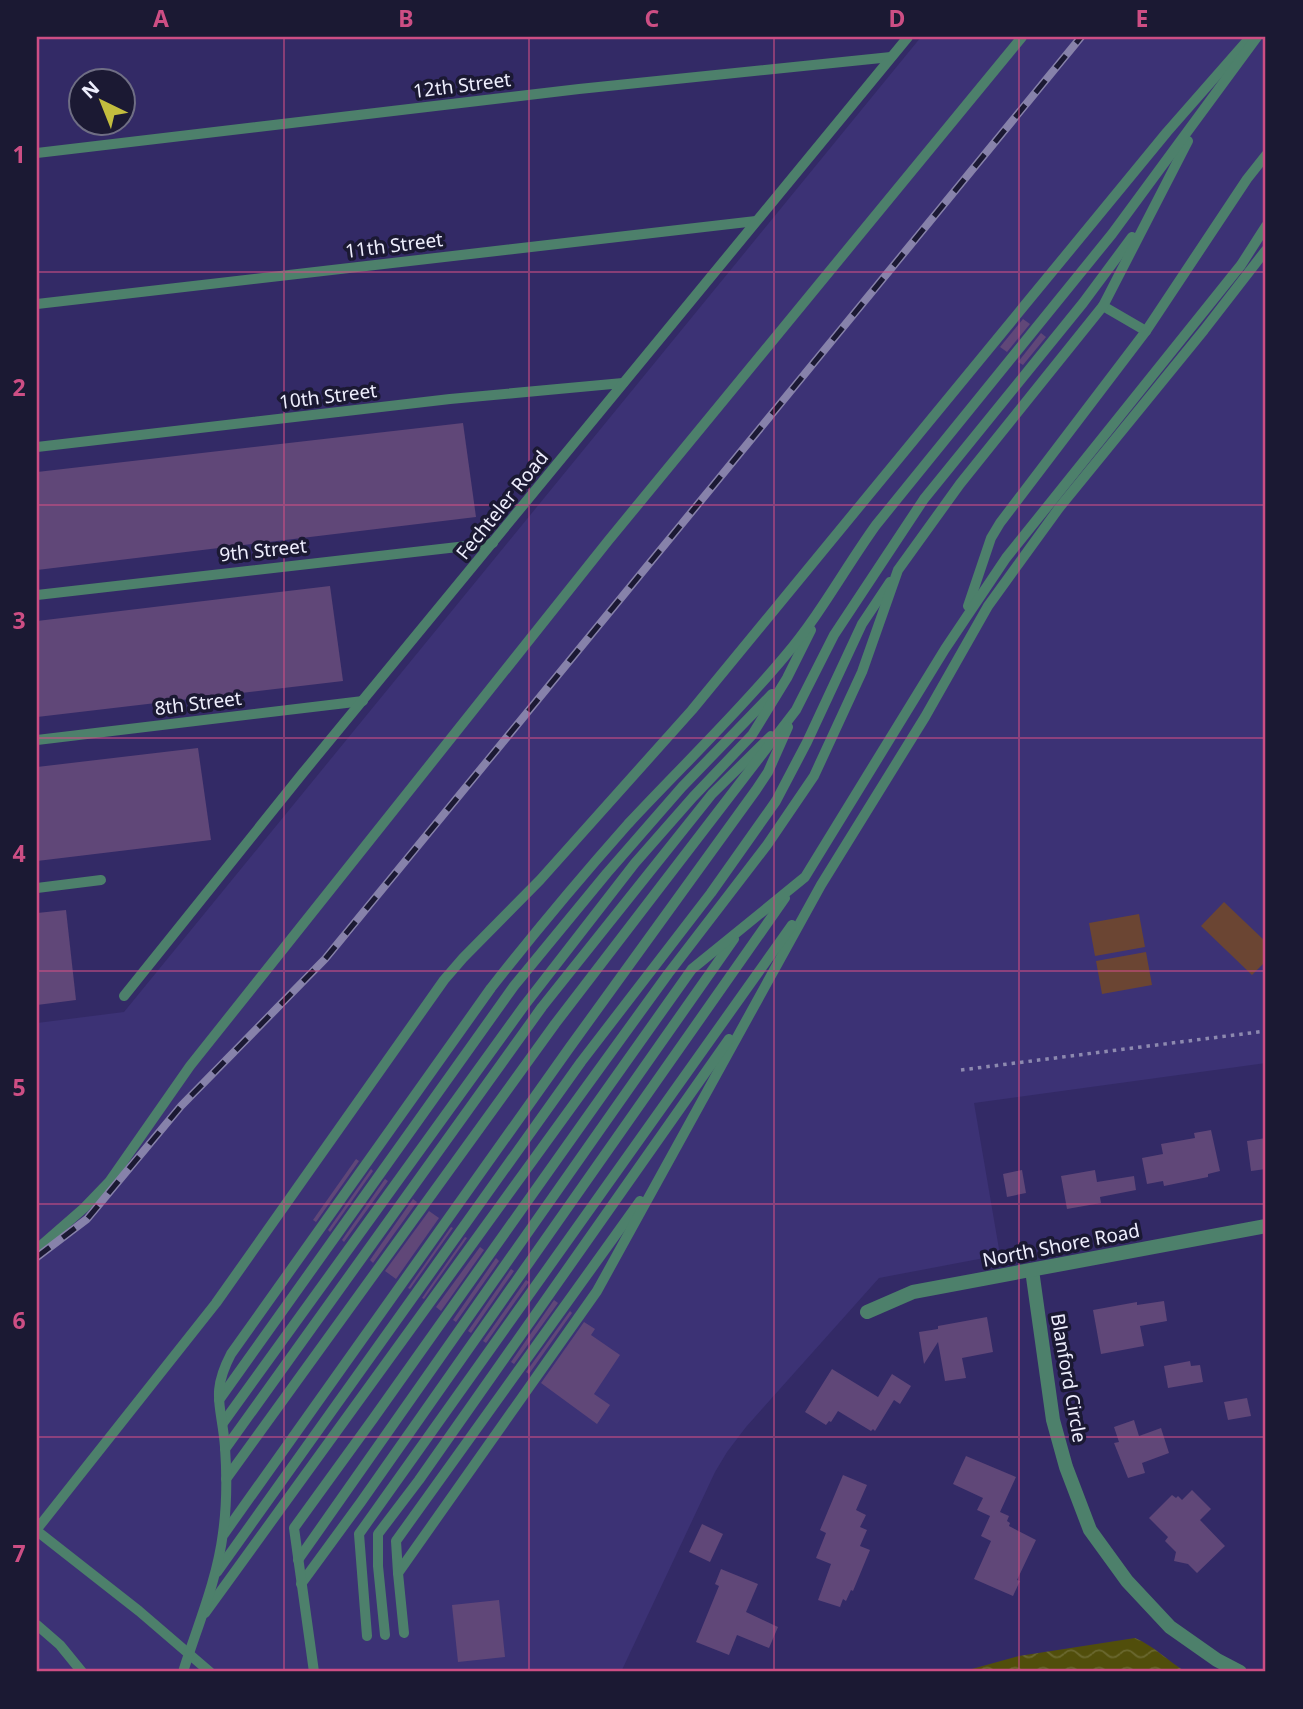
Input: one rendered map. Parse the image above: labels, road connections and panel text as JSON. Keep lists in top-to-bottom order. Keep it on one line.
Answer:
{"streets":{"street":["North Shore Road","Blanford Circle"],"lane":["12th Street","11th Street","10th Street","Fechteler Road","9th Street","8th Street"]},"crossings":[["12th Street","Fechteler Road"],["11th Street","Fechteler Road"],["10th Street","Fechteler Road"],["Fechteler Road","9th Street"],["Fechteler Road","8th Street"],["North Shore Road","Blanford Circle"]],"north":"top left","grid":{"columns":["A","B","C","D","E"],"rows":["1","2","3","4","5","6","7"]}}
